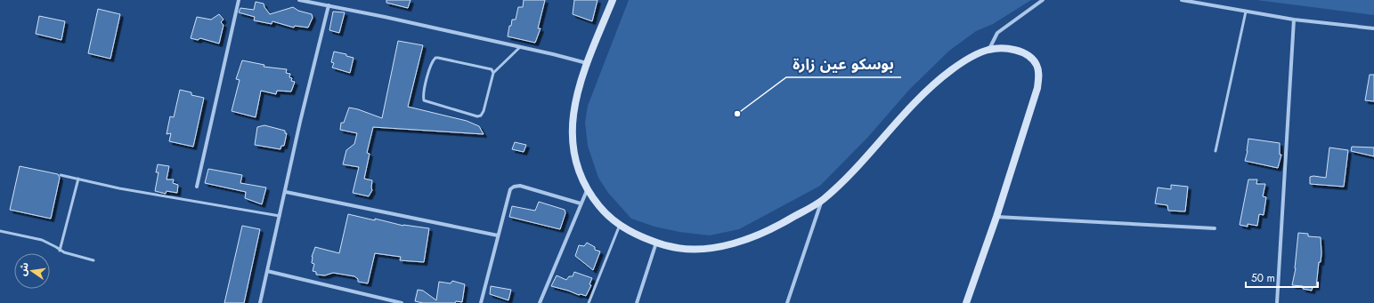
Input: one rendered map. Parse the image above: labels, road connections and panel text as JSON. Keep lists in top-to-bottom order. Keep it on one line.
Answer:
{"places":["بوسكو عين زارة"],"scale_bar":"50 m","north":"left"}
